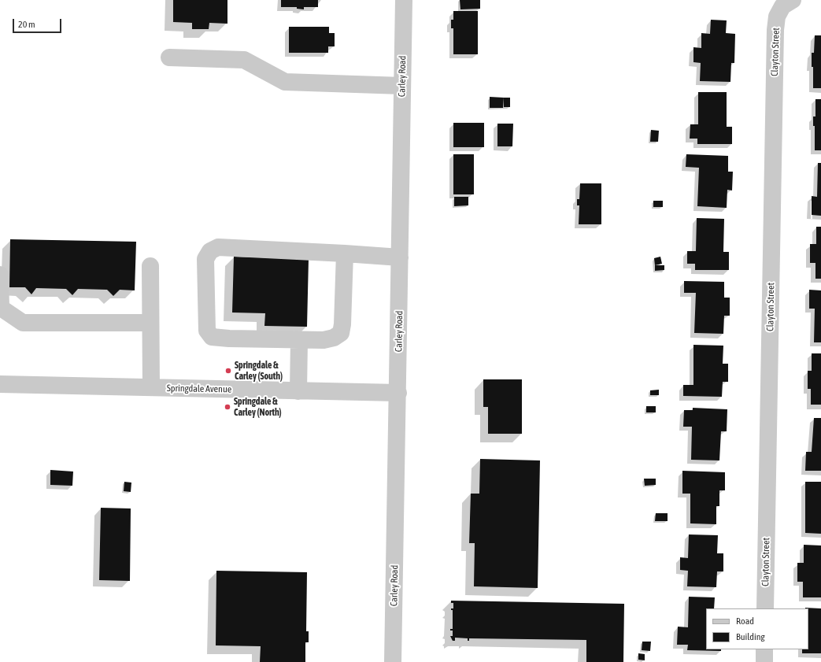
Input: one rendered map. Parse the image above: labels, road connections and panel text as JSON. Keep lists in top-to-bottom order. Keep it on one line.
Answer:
{"streets":{"street":["Clayton Street","Carley Road","Springdale Avenue"]},"crossings":[["Carley Road","Springdale Avenue"]],"places":["Springdale & Carley (South)","Springdale & Carley (North)"],"legend":["Road","Building"],"scale_bar":"20 m"}
